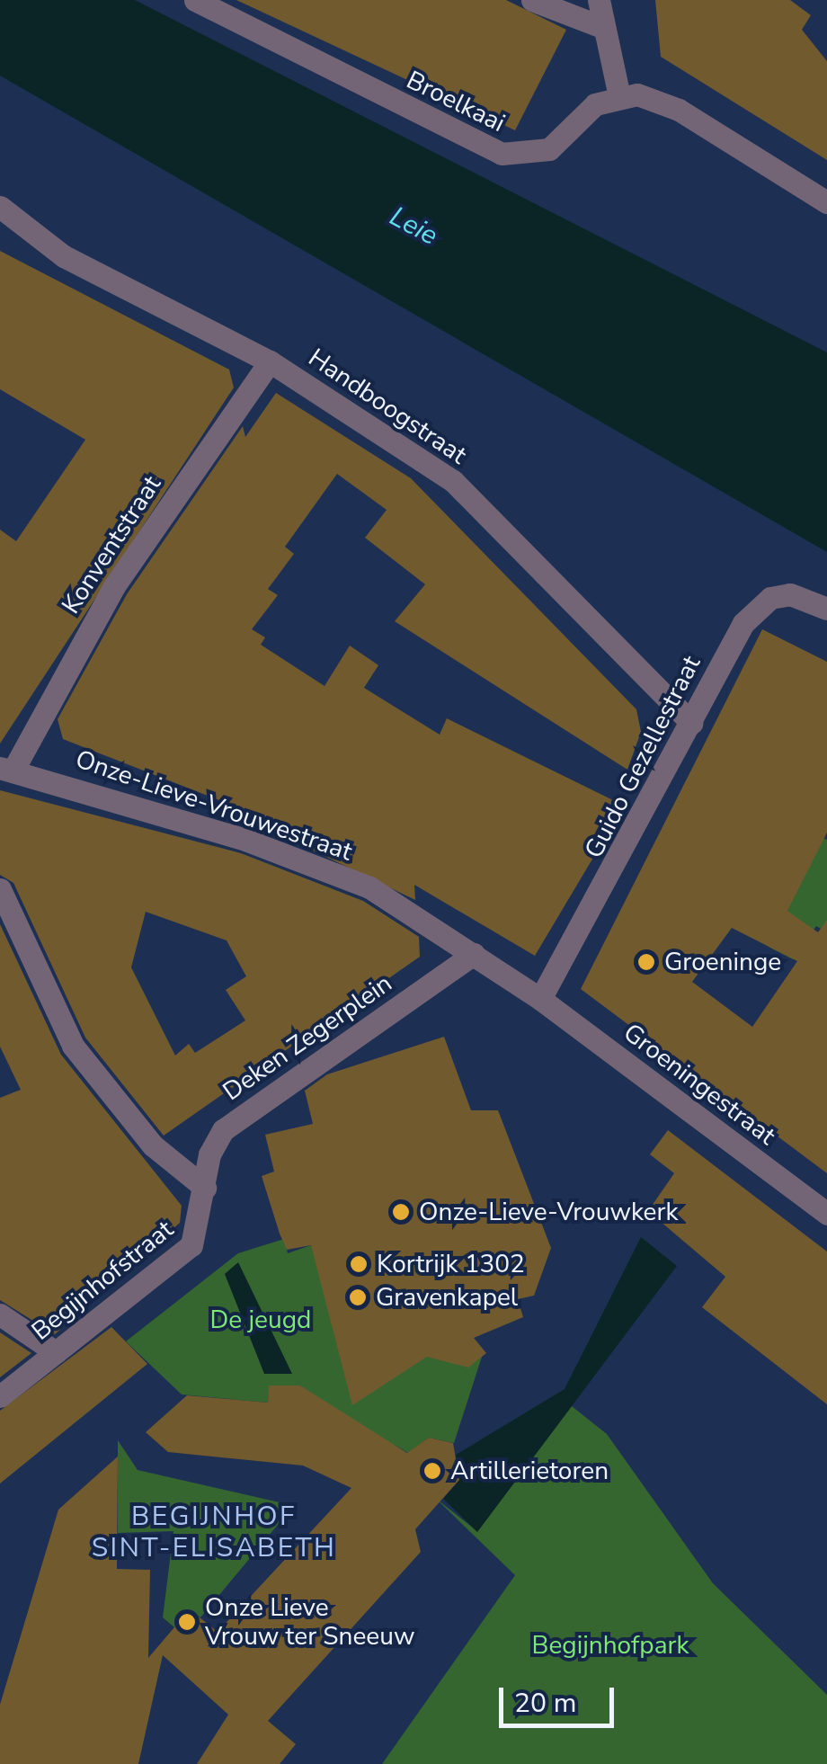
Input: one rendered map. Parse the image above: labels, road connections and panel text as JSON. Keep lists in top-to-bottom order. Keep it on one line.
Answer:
{"streets":{"street":["Broelkaai","Handboogstraat","Konventstraat","Guido Gezellestraat","Onze-Lieve-Vrouwestraat","Deken Zegerplein","Groeningestraat","Begijnhofstraat"]},"crossings":[["Handboogstraat","Konventstraat"],["Handboogstraat","Guido Gezellestraat"],["Konventstraat","Onze-Lieve-Vrouwestraat"],["Guido Gezellestraat","Onze-Lieve-Vrouwestraat"],["Guido Gezellestraat","Groeningestraat"],["Onze-Lieve-Vrouwestraat","Deken Zegerplein"],["Onze-Lieve-Vrouwestraat","Groeningestraat"],["Deken Zegerplein","Begijnhofstraat"]],"districts":["BEGIJNHOF SINT-ELISABETH"],"water":["Leie"],"parks":["De jeugd","Begijnhofpark"],"places":["Groeninge","Onze-Lieve-Vrouwkerk","Kortrijk 1302","Gravenkapel","Artillerietoren","Onze Lieve Vrouw ter Sneeuw"],"scale_bar":"20 m"}
